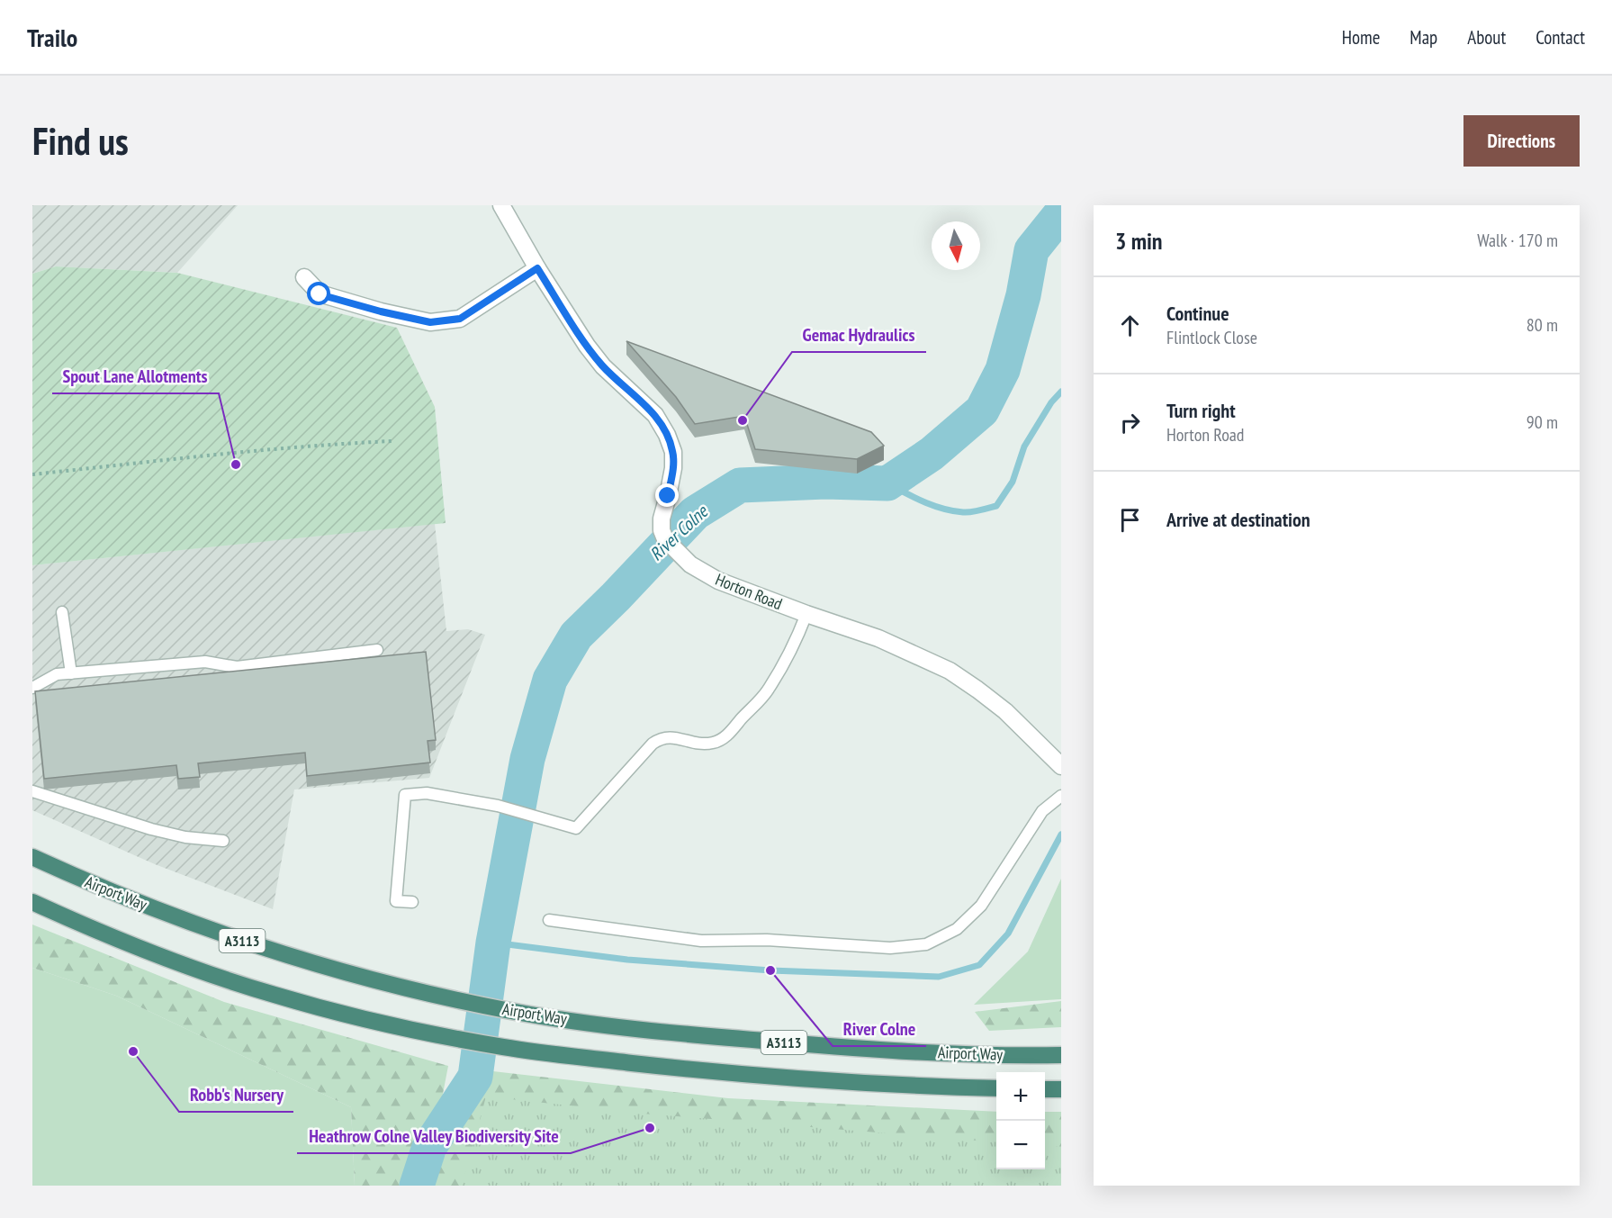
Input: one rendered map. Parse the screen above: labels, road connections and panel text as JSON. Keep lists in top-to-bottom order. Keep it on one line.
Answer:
{"streets":{"highway":["Airport Way","A3113"],"street":["Horton Road"]},"water":["River Colne"],"places":["Gemac Hydraulics","Spout Lane Allotments","River Colne","Robb's Nursery","Heathrow Colne Valley Biodiversity Site"],"north":"bottom","page":{"header":"Trailo","nav":["Home","Map","About","Contact"],"buttons":"Directions","title":"Find us","heading":["3 min","Walk · 170 m"],"list":[["Continue","Flintlock Close","80 m"],["Turn right","Horton Road","90 m"],"Arrive at destination"],"map_buttons":["+","−"]}}
